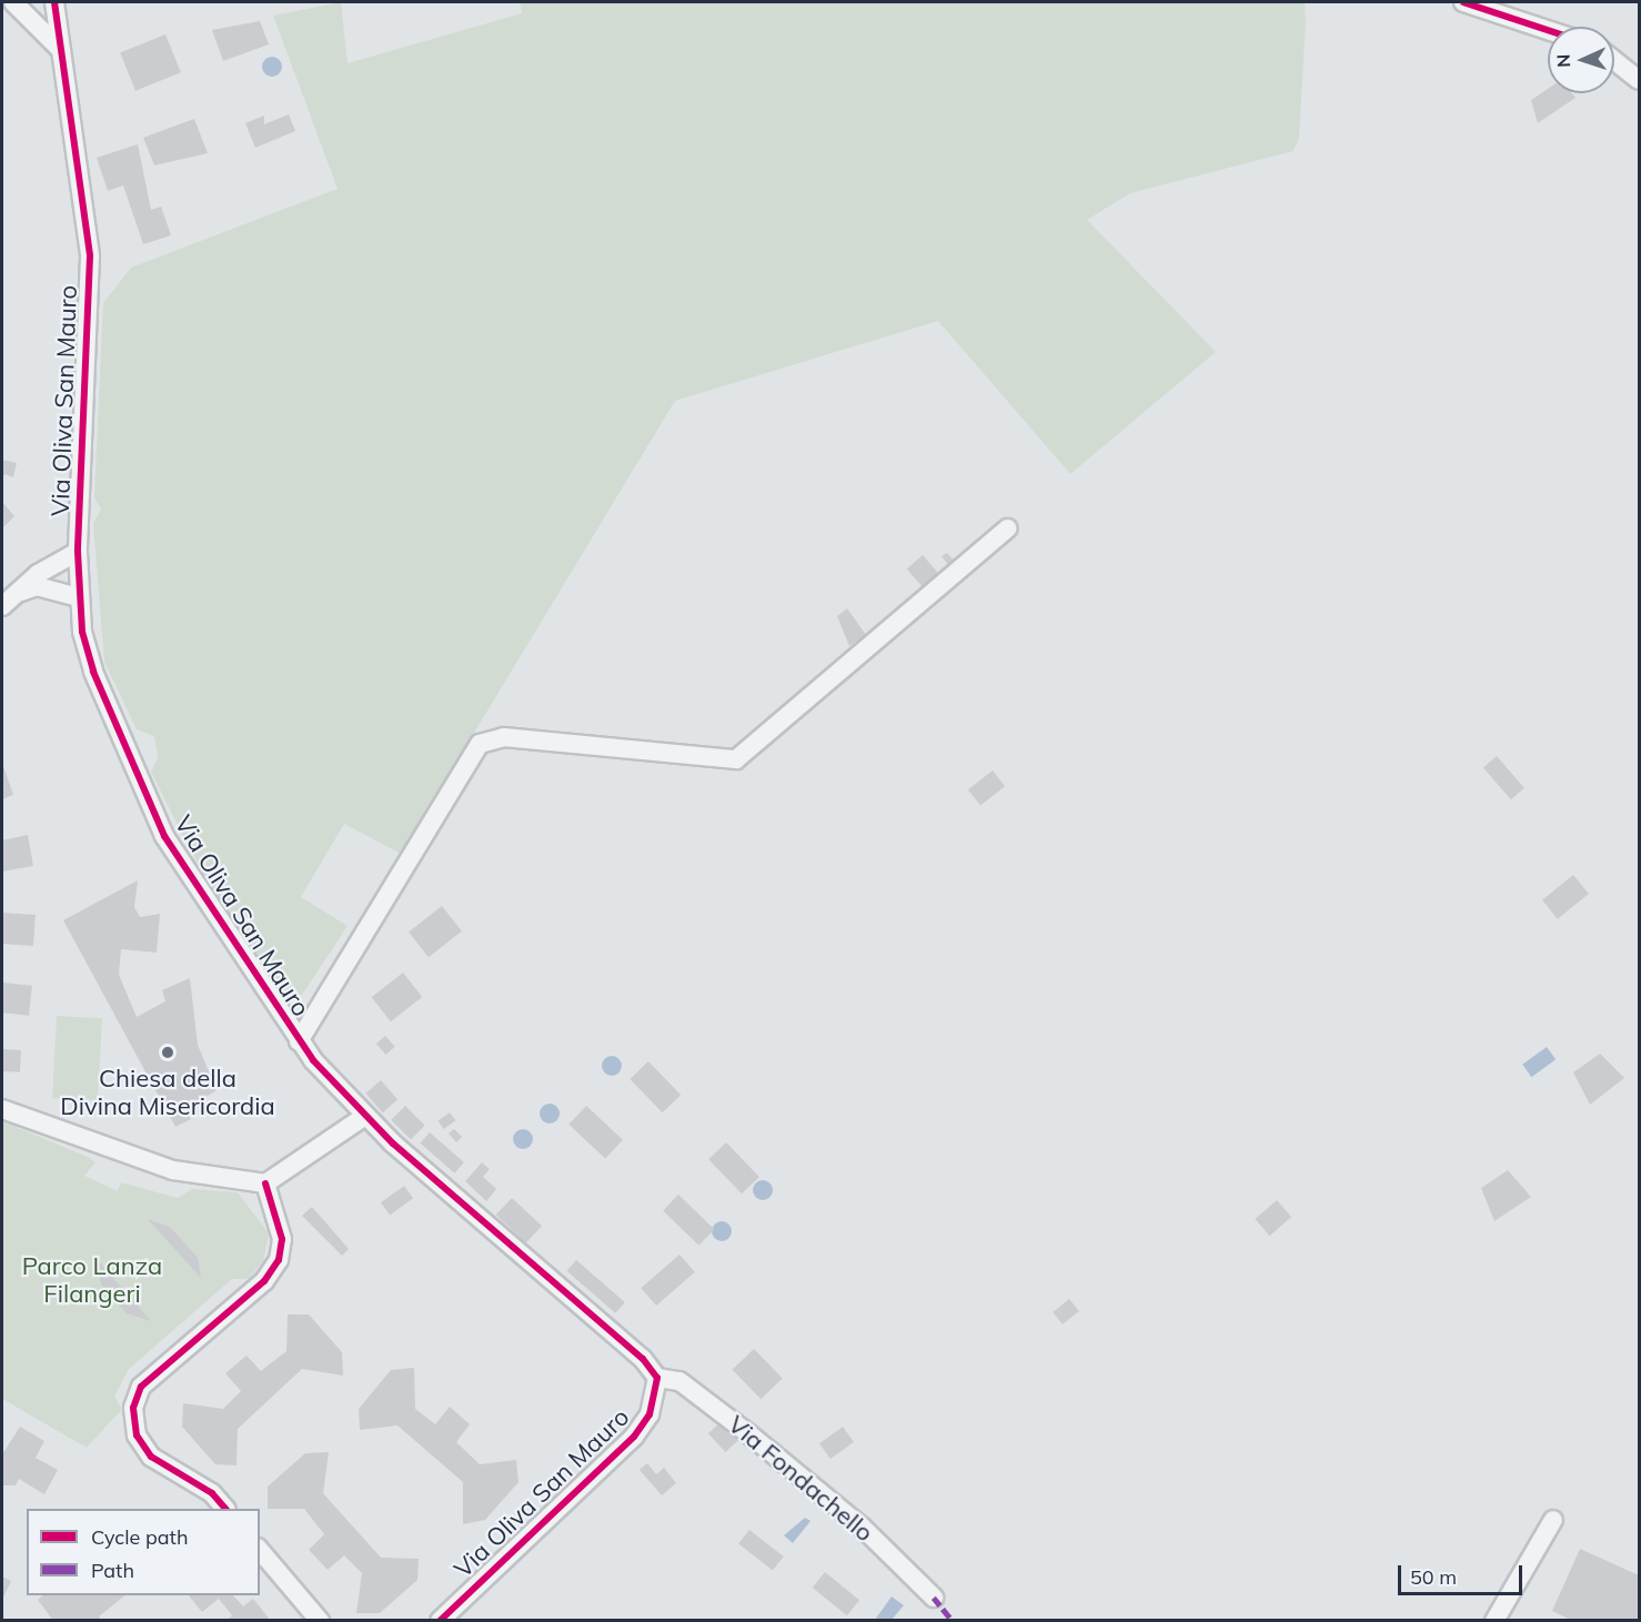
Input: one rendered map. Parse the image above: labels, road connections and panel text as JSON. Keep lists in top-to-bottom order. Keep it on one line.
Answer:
{"streets":{"street":["Via Oliva San Mauro","Via Fondachello"]},"crossings":[["Via Oliva San Mauro","Via Fondachello"]],"parks":["Parco Lanza Filangeri"],"places":["Chiesa della Divina Misericordia"],"legend":["Cycle path","Path"],"scale_bar":"50 m","north":"left"}
